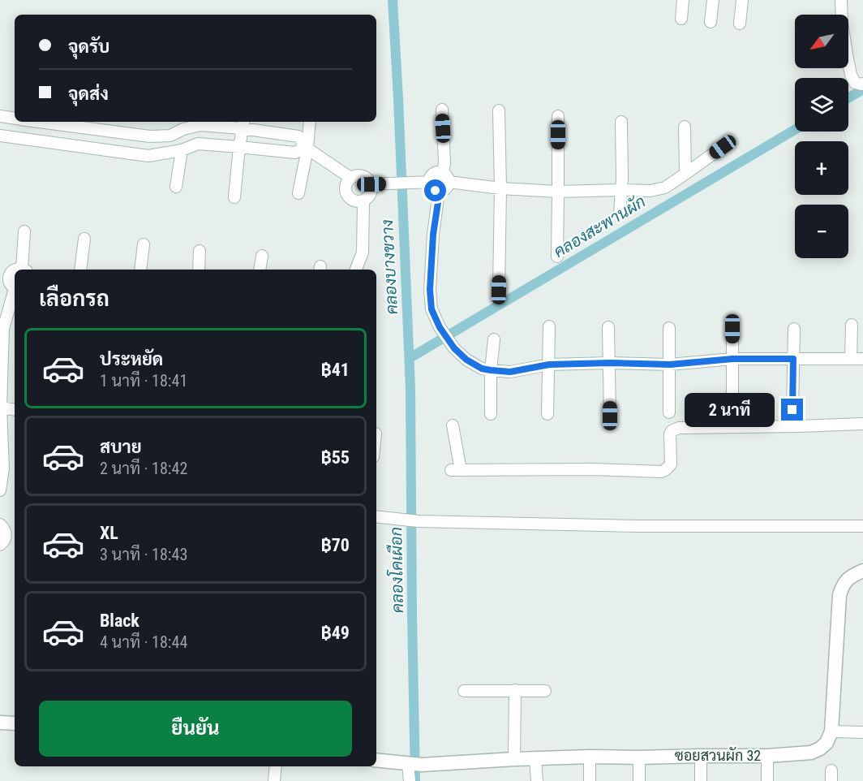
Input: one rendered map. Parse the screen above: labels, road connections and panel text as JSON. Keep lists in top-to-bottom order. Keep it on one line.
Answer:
{"streets":{"street":["ซอยสวนผัก 32"]},"water":["คลองสะพานผัก","คลองบางขวาง","คลองโคเผือก"],"north":"bottom left","page":{"map_buttons":["+","−"],"banner":["จุดรับ","จุดส่ง"],"heading":"เลือกรถ","list":[{"name":"ประหยัด","note":"1 นาที · 18:41","value":"฿41"},{"name":"สบาย","note":"2 นาที · 18:42","value":"฿55"},{"name":"XL","note":"3 นาที · 18:43","value":"฿70"},{"name":"Black","note":"4 นาที · 18:44","value":"฿49"}],"bubble":"2 นาที","buttons":"ยืนยัน"}}
